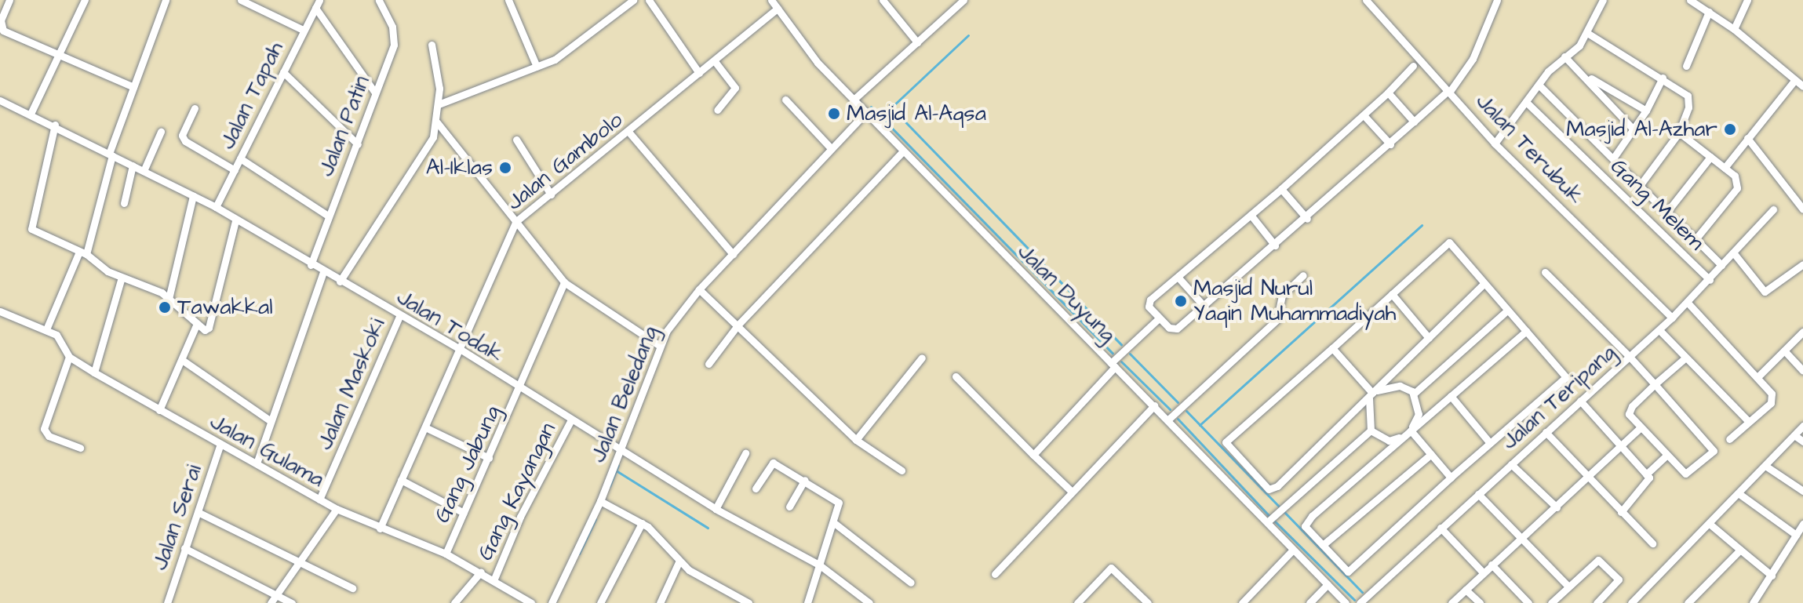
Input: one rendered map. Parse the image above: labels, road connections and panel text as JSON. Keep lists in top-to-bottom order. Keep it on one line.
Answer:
{"streets":{"street":["Jalan Tapah","Jalan Patin","Jalan Terubuk","Jalan Gambolo","Gang Melem","Jalan Duyung","Jalan Todak","Jalan Maskoki","Jalan Beledang","Jalan Teripang","Jalan Gulama","Gang Jabung","Gang Kayangan","Jalan Serai"]},"crossings":[["Jalan Tapah","Jalan Todak"],["Jalan Patin","Jalan Todak"],["Jalan Terubuk","Jalan Teripang"],["Jalan Gambolo","Jalan Duyung"],["Jalan Gambolo","Jalan Todak"],["Jalan Gambolo","Jalan Gulama"],["Gang Melem","Jalan Teripang"],["Jalan Duyung","Jalan Beledang"],["Jalan Todak","Jalan Maskoki"],["Jalan Todak","Jalan Beledang"],["Jalan Todak","Gang Jabung"],["Jalan Todak","Gang Kayangan"],["Jalan Maskoki","Jalan Gulama"],["Jalan Gulama","Gang Jabung"],["Jalan Gulama","Gang Kayangan"],["Jalan Gulama","Jalan Serai"]],"places":["Masjid Al-Aqsa","Masjid Al-Azhar","Al-Iklas","Masjid Nurul Yaqin Muhammadiyah","Tawakkal"]}
